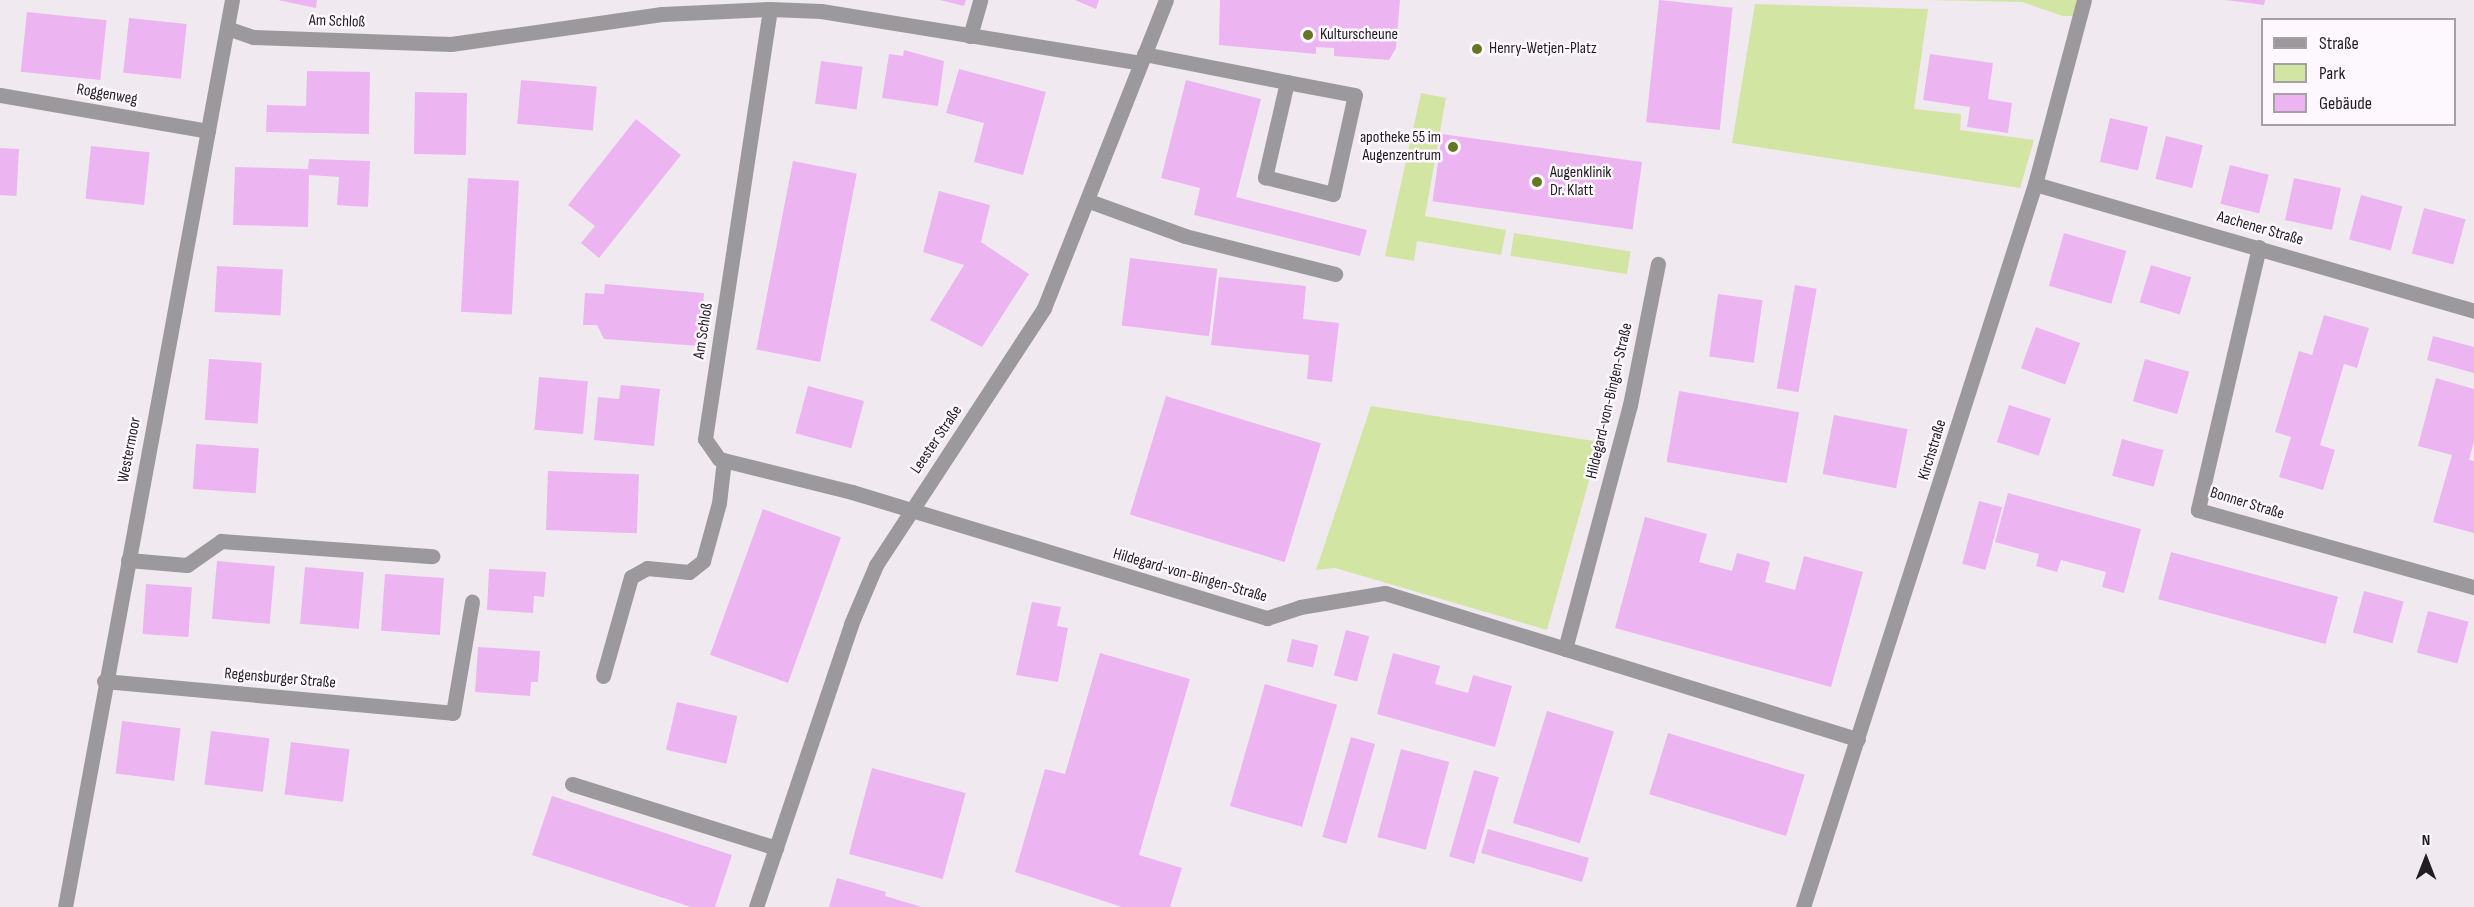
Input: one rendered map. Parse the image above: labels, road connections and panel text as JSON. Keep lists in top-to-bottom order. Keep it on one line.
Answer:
{"streets":{"street":["Am Schloß","Roggenweg","Aachener Straße","Hildegard-von-Bingen-Straße","Leester Straße","Westermoor","Kirchstraße","Bonner Straße","Regensburger Straße"]},"crossings":[["Am Schloß","Leester Straße"],["Am Schloß","Westermoor"],["Roggenweg","Westermoor"],["Aachener Straße","Kirchstraße"],["Aachener Straße","Bonner Straße"],["Hildegard-von-Bingen-Straße","Leester Straße"],["Hildegard-von-Bingen-Straße","Kirchstraße"],["Westermoor","Regensburger Straße"]],"places":["Kulturscheune","Henry-Wetjen-Platz","apotheke 55 im Augenzentrum","Augenklinik Dr. Klatt"],"legend":["Straße","Park","Gebäude"],"north":"top"}
